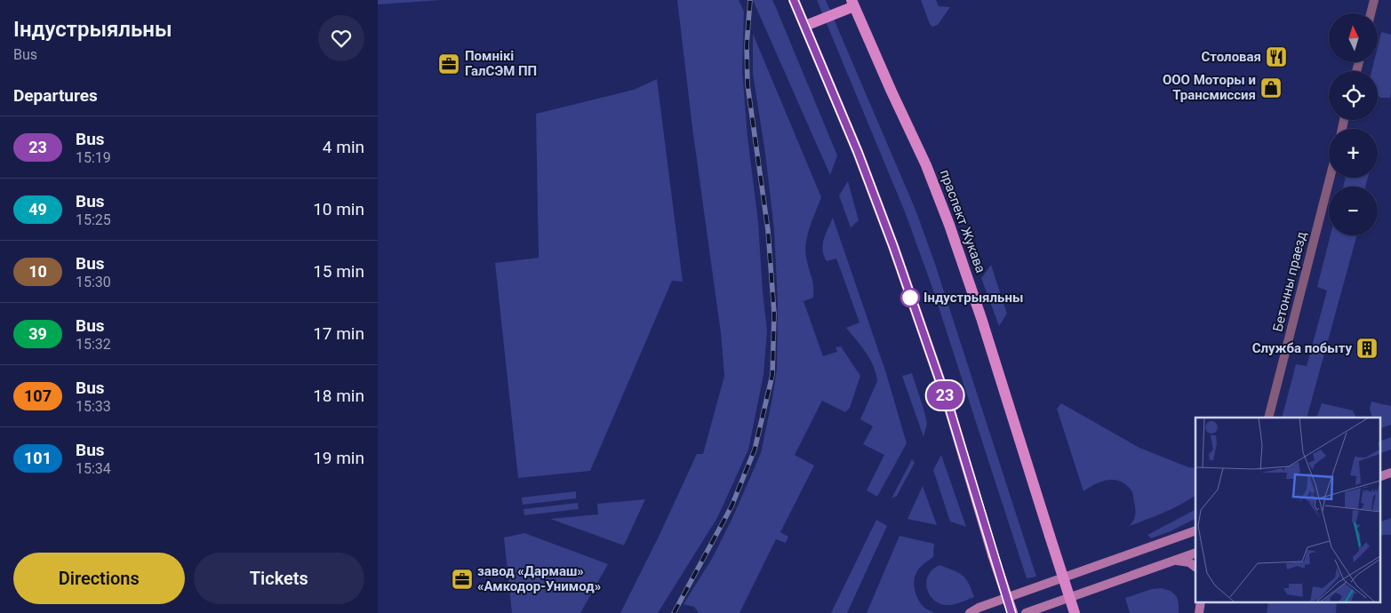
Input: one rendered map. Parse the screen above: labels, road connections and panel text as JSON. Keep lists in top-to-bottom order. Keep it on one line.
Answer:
{"streets":{"main road":["праспект Жукава"],"street":["Бетонны праезд"]},"places":{"restaurant":["Столовая"],"office":["Помнікі ГалСЭМ ПП","завод «Дармаш» «Амкодор-Унимод»"],"shop":["ООО Моторы и Трансмиссия"],"other":["Індустрыяльны"],"building":["Служба побыту"]},"lines":["bus line 23"],"north":"top","page":{"heading":[["Індустрыяльны","Bus"],"Departures"],"on_map":"23","map_buttons":["+","−"],"list":[{"mark":"23","name":"Bus","note":"15:19","value":"4 min"},{"mark":"49","name":"Bus","note":"15:25","value":"10 min"},{"mark":"10","name":"Bus","note":"15:30","value":"15 min"},{"mark":"39","name":"Bus","note":"15:32","value":"17 min"},{"mark":"107","name":"Bus","note":"15:33","value":"18 min"},{"mark":"101","name":"Bus","note":"15:34","value":"19 min"}],"buttons":["Directions","Tickets"]}}
